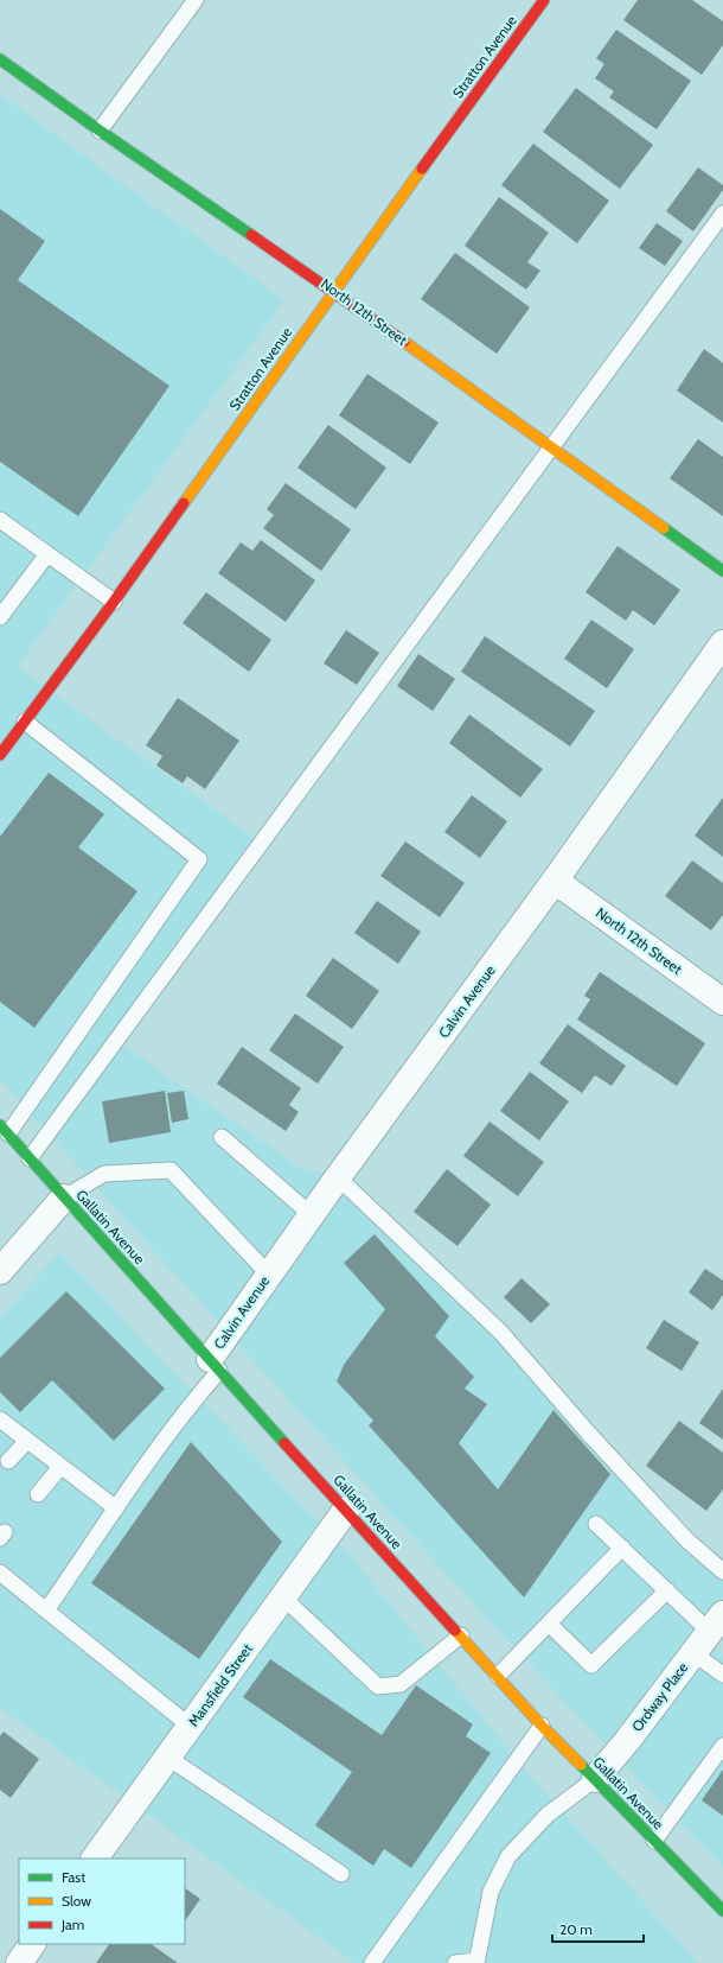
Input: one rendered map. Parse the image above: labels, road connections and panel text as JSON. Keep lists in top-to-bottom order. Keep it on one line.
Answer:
{"streets":{"street":["Stratton Avenue","North 12th Street","Calvin Avenue","Gallatin Avenue","Mansfield Street","Ordway Place"]},"crossings":[["Stratton Avenue","North 12th Street"],["North 12th Street","Calvin Avenue"],["Calvin Avenue","Gallatin Avenue"],["Gallatin Avenue","Mansfield Street"],["Gallatin Avenue","Ordway Place"]],"legend":["Fast","Slow","Jam"],"scale_bar":"20 m"}
